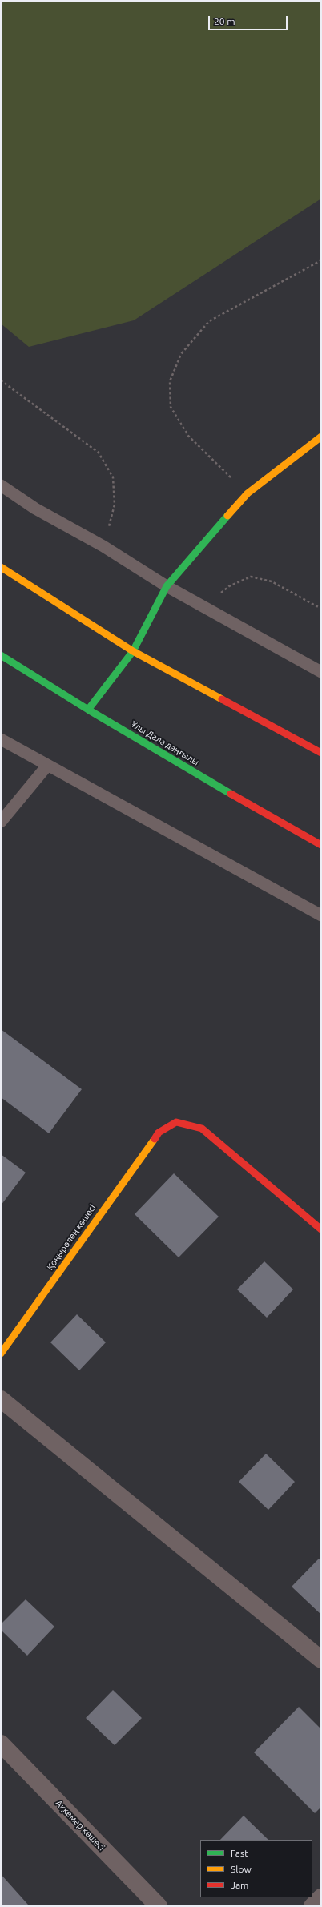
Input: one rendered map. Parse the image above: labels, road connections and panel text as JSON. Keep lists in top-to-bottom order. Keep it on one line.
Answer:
{"streets":{"street":["Ұлы Дала даңғылы","Қоңырөлең көшесі","Ақкемер көшесі"]},"legend":["Fast","Slow","Jam"],"scale_bar":"20 m"}
